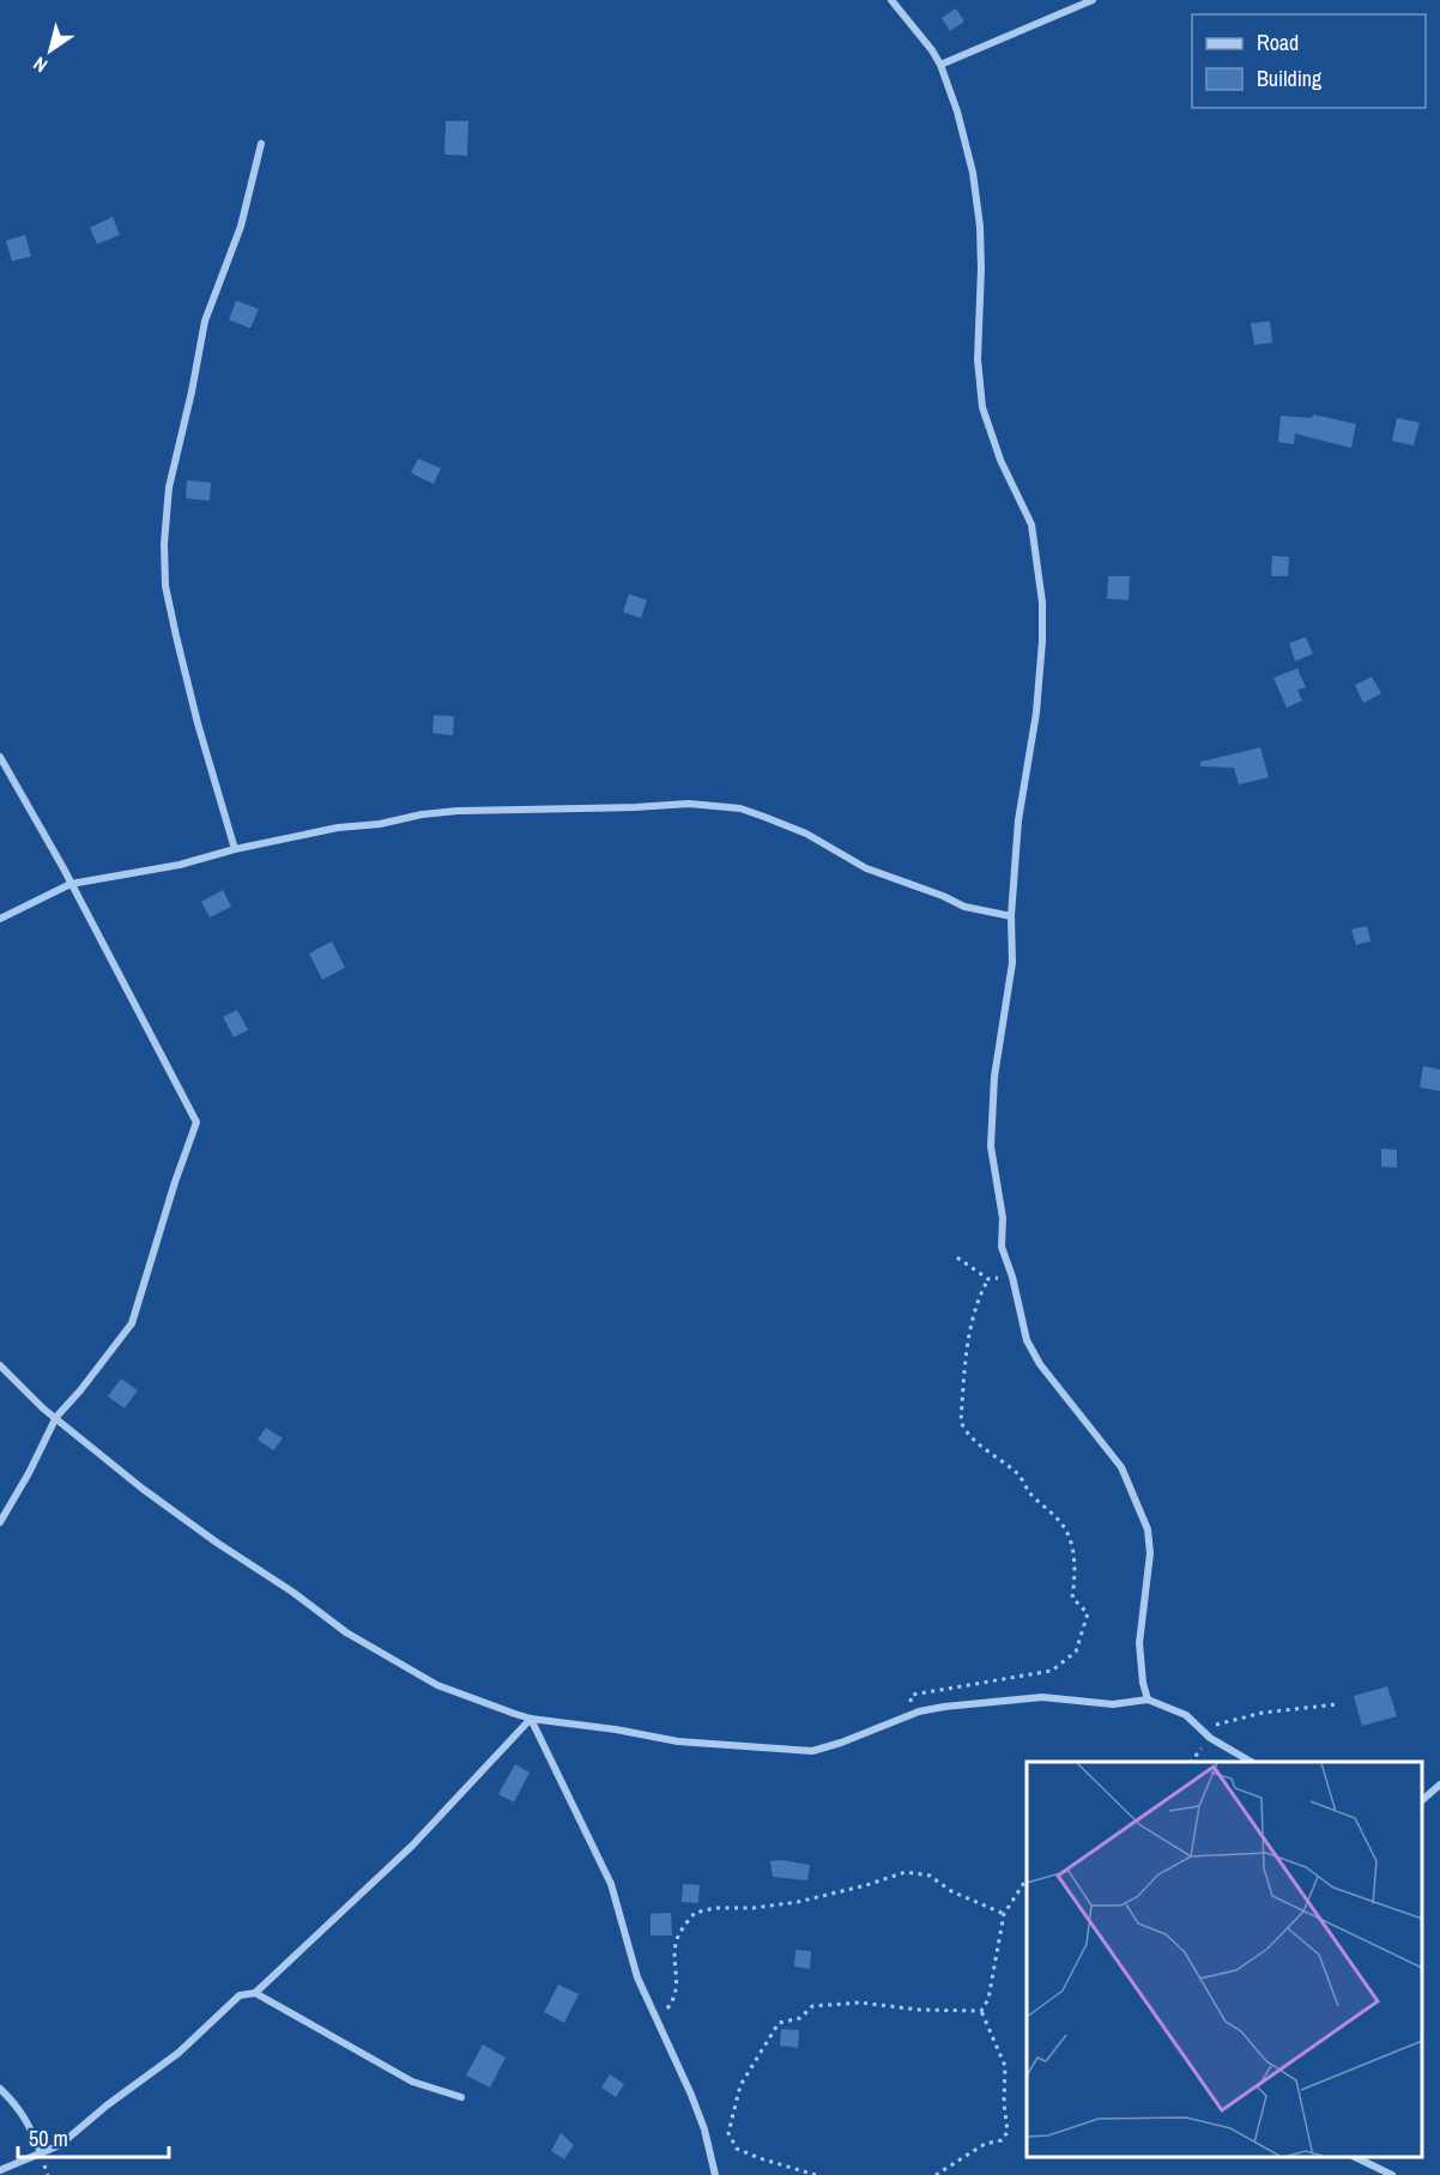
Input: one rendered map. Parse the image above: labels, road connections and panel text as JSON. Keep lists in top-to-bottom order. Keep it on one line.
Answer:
{"legend":["Road","Building"],"scale_bar":"50 m","north":"bottom left"}
